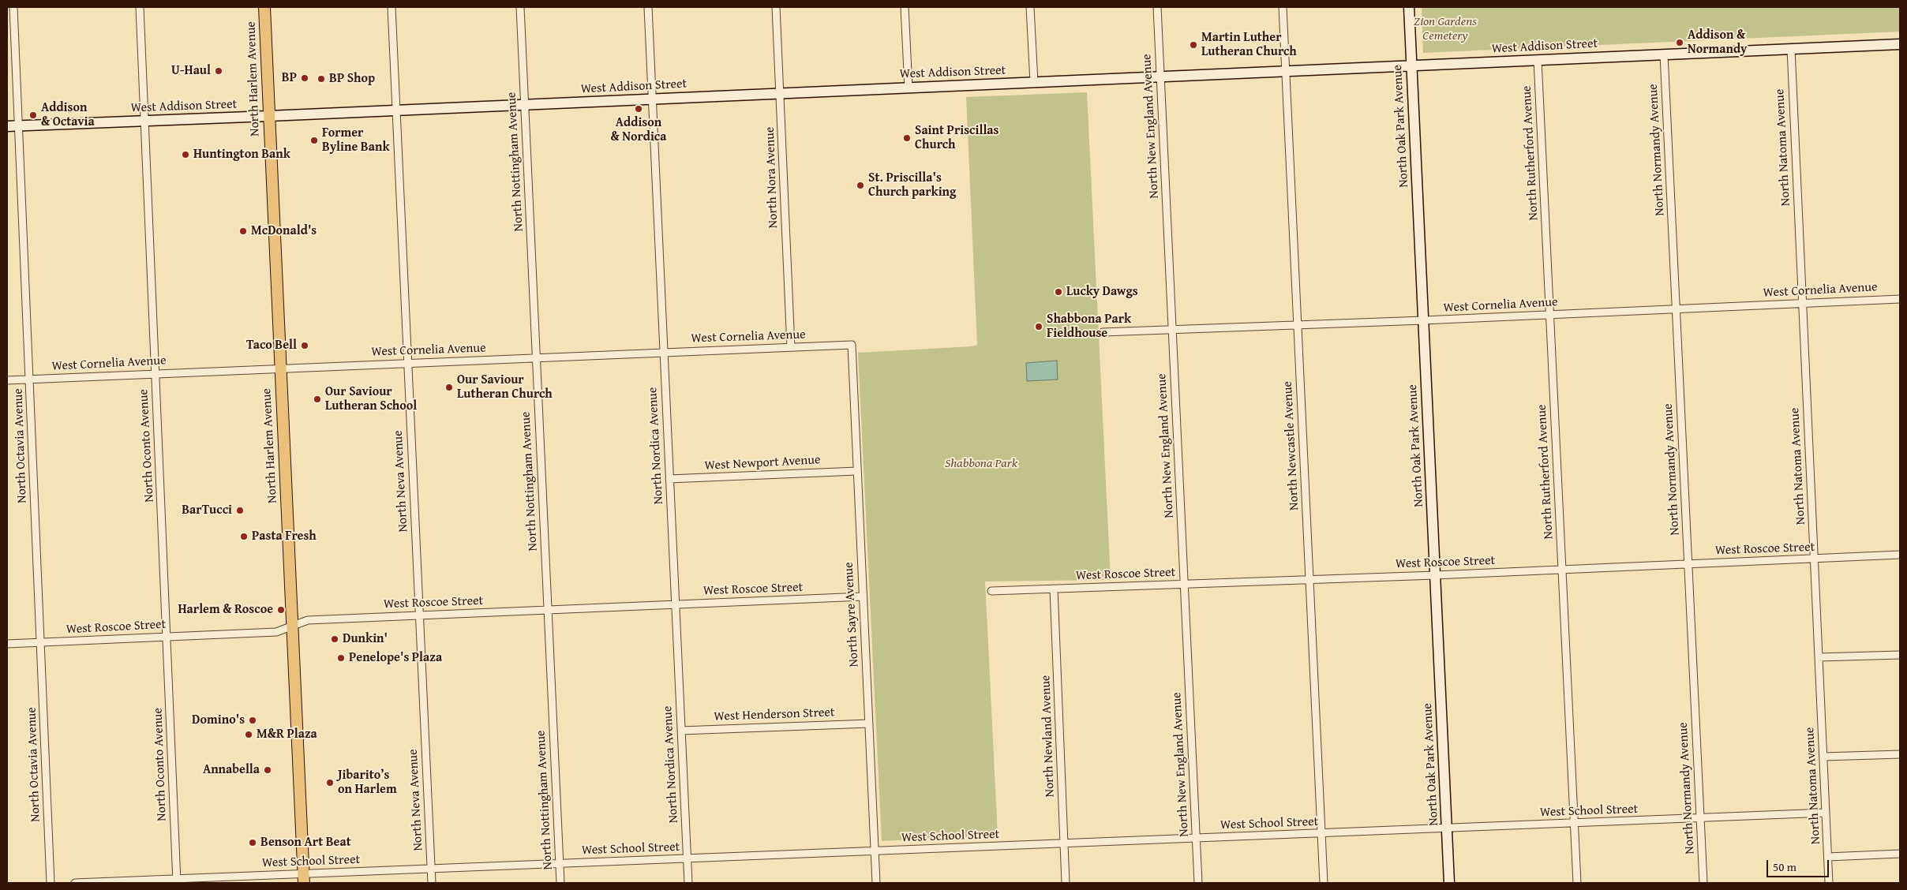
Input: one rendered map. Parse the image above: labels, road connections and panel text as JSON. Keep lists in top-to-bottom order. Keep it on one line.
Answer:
{"streets":{"main road":["North Harlem Avenue"],"street":["West Addison Street","North New England Avenue","North Oak Park Avenue","North Natoma Avenue","North Normandy Avenue","North Rutherford Avenue","North Nottingham Avenue","North Nora Avenue","West Cornelia Avenue","North Octavia Avenue","North Oconto Avenue","North Nordica Avenue","North Newcastle Avenue","West Newport Avenue","North Neva Avenue","West Roscoe Street","North Sayre Avenue","West Henderson Street","North Newland Avenue","West School Street"]},"crossings":[["West Addison Street","North Harlem Avenue"],["West Addison Street","North New England Avenue"],["West Addison Street","North Oak Park Avenue"],["West Addison Street","North Natoma Avenue"],["West Addison Street","North Normandy Avenue"],["West Addison Street","North Rutherford Avenue"],["West Addison Street","North Nottingham Avenue"],["West Addison Street","North Nora Avenue"],["West Addison Street","North Octavia Avenue"],["West Addison Street","North Oconto Avenue"],["West Addison Street","North Nordica Avenue"],["West Addison Street","North Newcastle Avenue"],["West Addison Street","North Neva Avenue"],["North Harlem Avenue","West Cornelia Avenue"],["North Harlem Avenue","West Roscoe Street"],["North Harlem Avenue","West School Street"],["North New England Avenue","West Cornelia Avenue"],["North New England Avenue","West Roscoe Street"],["North New England Avenue","West School Street"],["North Oak Park Avenue","West Cornelia Avenue"],["North Oak Park Avenue","West Roscoe Street"],["North Oak Park Avenue","West School Street"],["North Natoma Avenue","West Cornelia Avenue"],["North Natoma Avenue","West Roscoe Street"],["North Natoma Avenue","West School Street"],["North Normandy Avenue","West Cornelia Avenue"],["North Normandy Avenue","West Roscoe Street"],["North Normandy Avenue","West School Street"],["North Rutherford Avenue","West Cornelia Avenue"],["North Rutherford Avenue","West Roscoe Street"],["North Rutherford Avenue","West School Street"],["North Nottingham Avenue","West Cornelia Avenue"],["North Nottingham Avenue","West Roscoe Street"],["North Nottingham Avenue","West School Street"],["North Nora Avenue","West Cornelia Avenue"],["West Cornelia Avenue","North Octavia Avenue"],["West Cornelia Avenue","North Oconto Avenue"],["West Cornelia Avenue","North Nordica Avenue"],["West Cornelia Avenue","North Newcastle Avenue"],["West Cornelia Avenue","North Neva Avenue"],["West Cornelia Avenue","North Sayre Avenue"],["North Octavia Avenue","West Roscoe Street"],["North Oconto Avenue","West Roscoe Street"],["North Oconto Avenue","West School Street"],["North Nordica Avenue","West Newport Avenue"],["North Nordica Avenue","West Roscoe Street"],["North Nordica Avenue","West Henderson Street"],["North Nordica Avenue","West School Street"],["North Newcastle Avenue","West Roscoe Street"],["North Newcastle Avenue","West School Street"],["West Newport Avenue","North Sayre Avenue"],["North Neva Avenue","West Roscoe Street"],["North Neva Avenue","West School Street"],["West Roscoe Street","North Sayre Avenue"],["West Roscoe Street","North Newland Avenue"],["North Sayre Avenue","West Henderson Street"],["North Sayre Avenue","West School Street"],["North Newland Avenue","West School Street"]],"parks":["Zion Gardens Cemetery","Shabbona Park"],"places":["Addison & Normandy","Martin Luther Lutheran Church","U-Haul","BP","BP Shop","Addison & Nordica","Addison & Octavia","Saint Priscillas Church","Former Byline Bank","Huntington Bank","St. Priscilla's Church parking","McDonald's","Lucky Dawgs","Shabbona Park Fieldhouse","Taco Bell","Our Saviour Lutheran Church","Our Saviour Lutheran School","BarTucci","Pasta Fresh","Harlem & Roscoe","Dunkin'","Penelope's Plaza","Domino's","M&R Plaza","Annabella","Jibarito’s on Harlem","Benson Art Beat"],"scale_bar":"50 m"}
